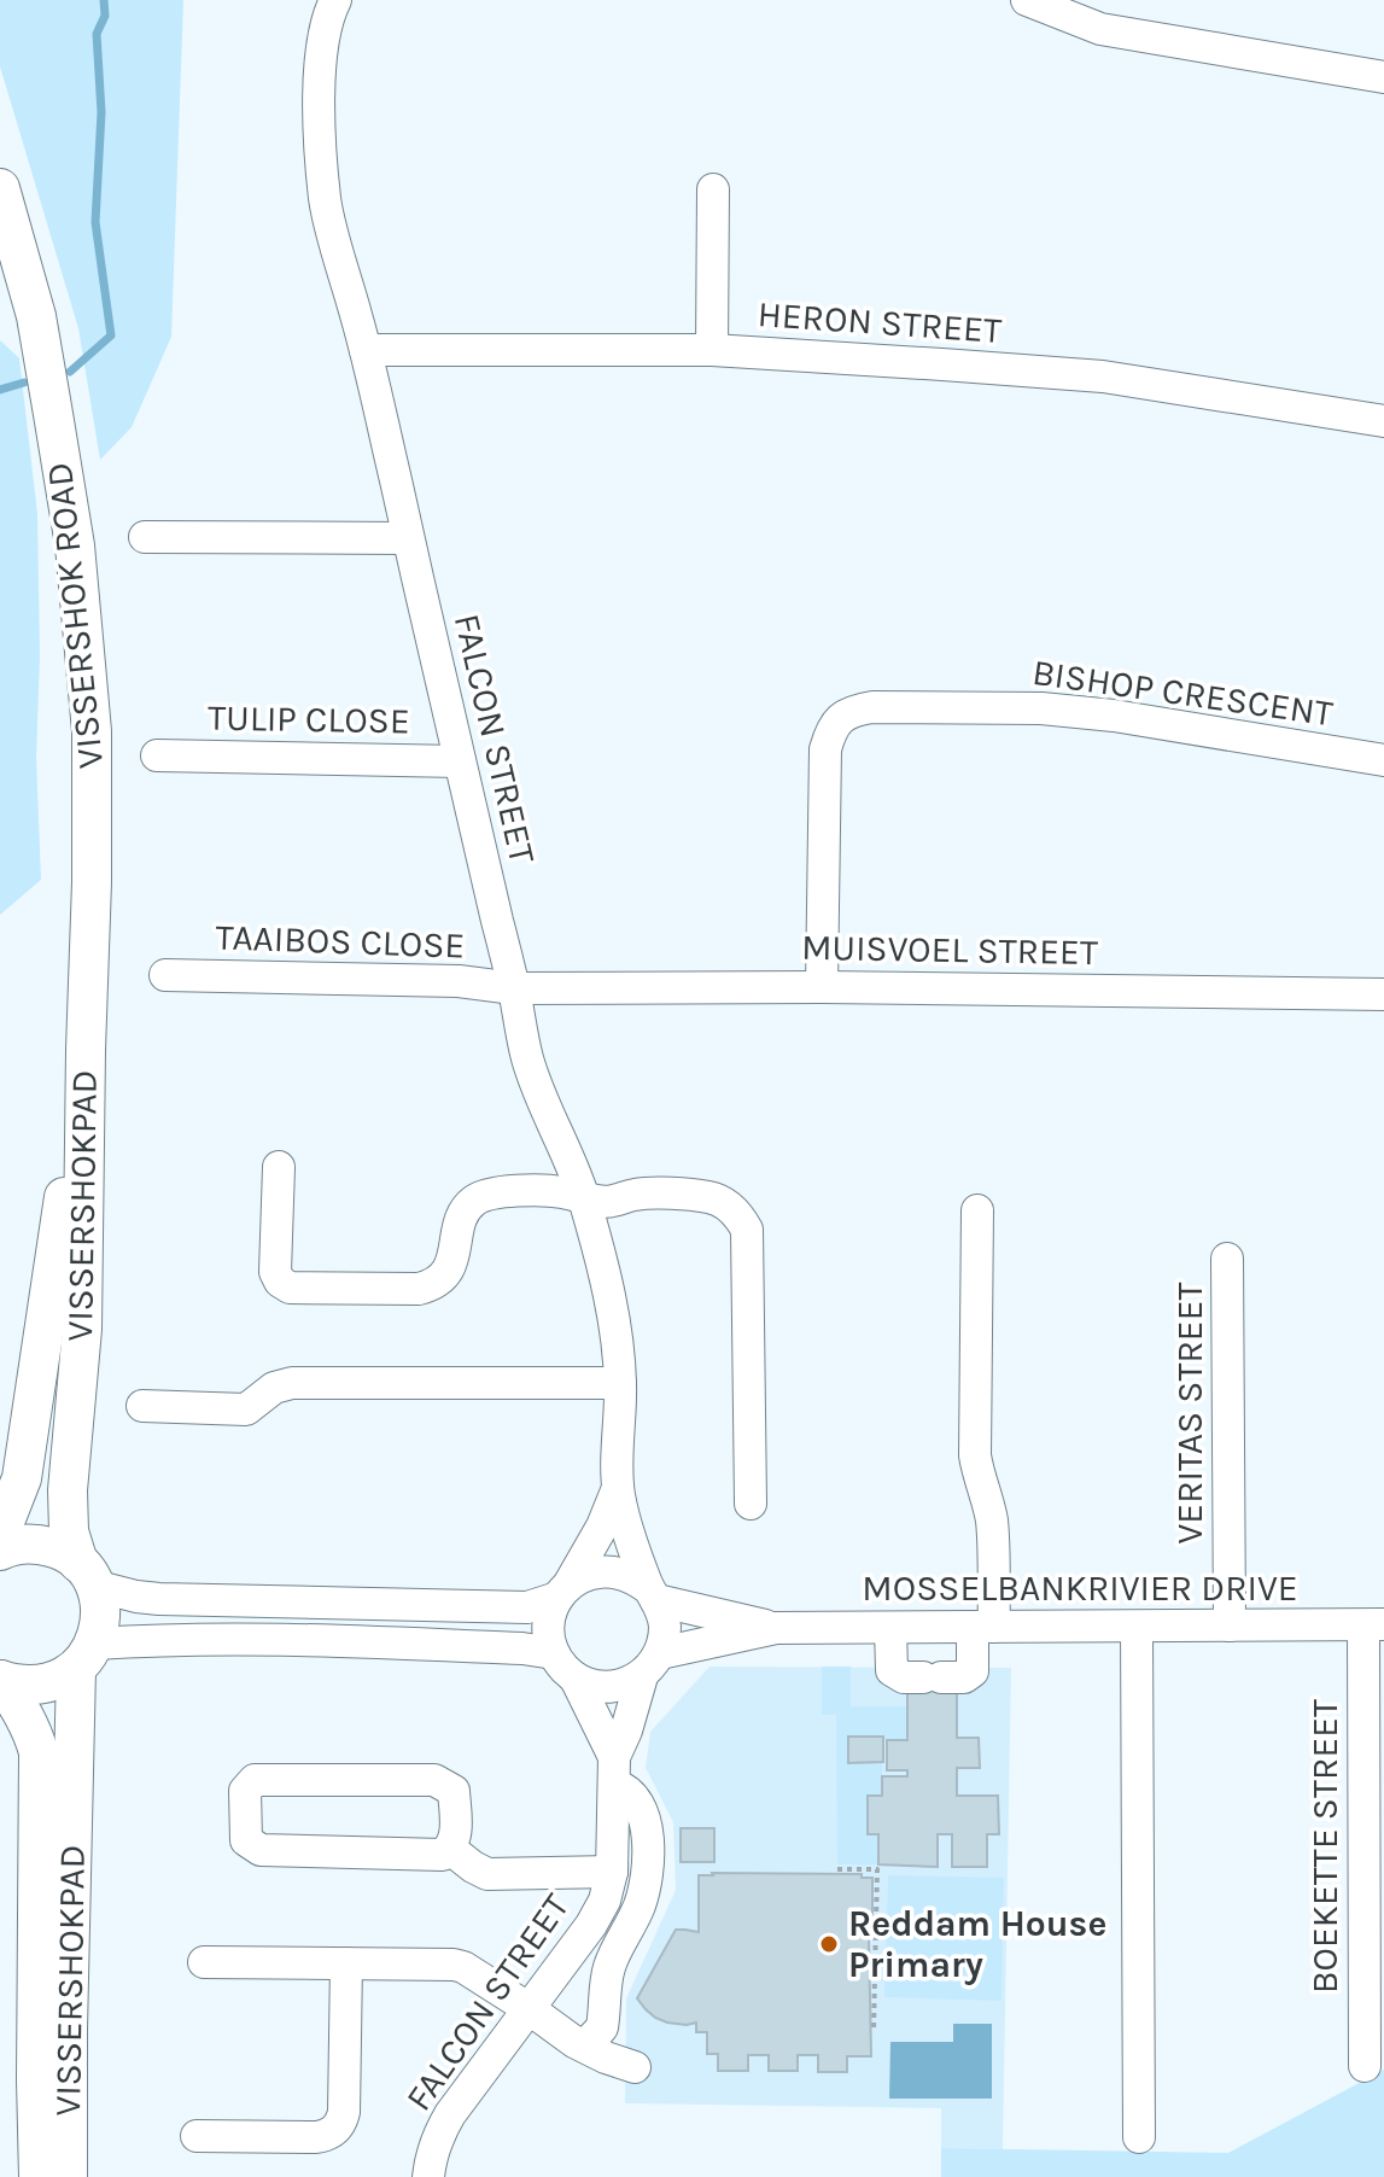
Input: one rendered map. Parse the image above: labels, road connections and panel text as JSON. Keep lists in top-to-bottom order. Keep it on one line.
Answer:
{"streets":{"main road":["VISSERSHOK ROAD","VISSERSHOKPAD"],"street":["HERON STREET","BISHOP CRESCENT","TULIP CLOSE","FALCON STREET","TAAIBOS CLOSE","MUISVOEL STREET","VERITAS STREET","MOSSELBANKRIVIER DRIVE","BOEKETTE STREET"]},"crossings":[["HERON STREET","FALCON STREET"],["VISSERSHOK ROAD","VISSERSHOKPAD"],["BISHOP CRESCENT","MUISVOEL STREET"],["TULIP CLOSE","FALCON STREET"],["FALCON STREET","TAAIBOS CLOSE"],["FALCON STREET","MUISVOEL STREET"],["FALCON STREET","MOSSELBANKRIVIER DRIVE"],["TAAIBOS CLOSE","MUISVOEL STREET"],["VERITAS STREET","MOSSELBANKRIVIER DRIVE"],["MOSSELBANKRIVIER DRIVE","BOEKETTE STREET"]],"places":["Reddam House Primary"]}
